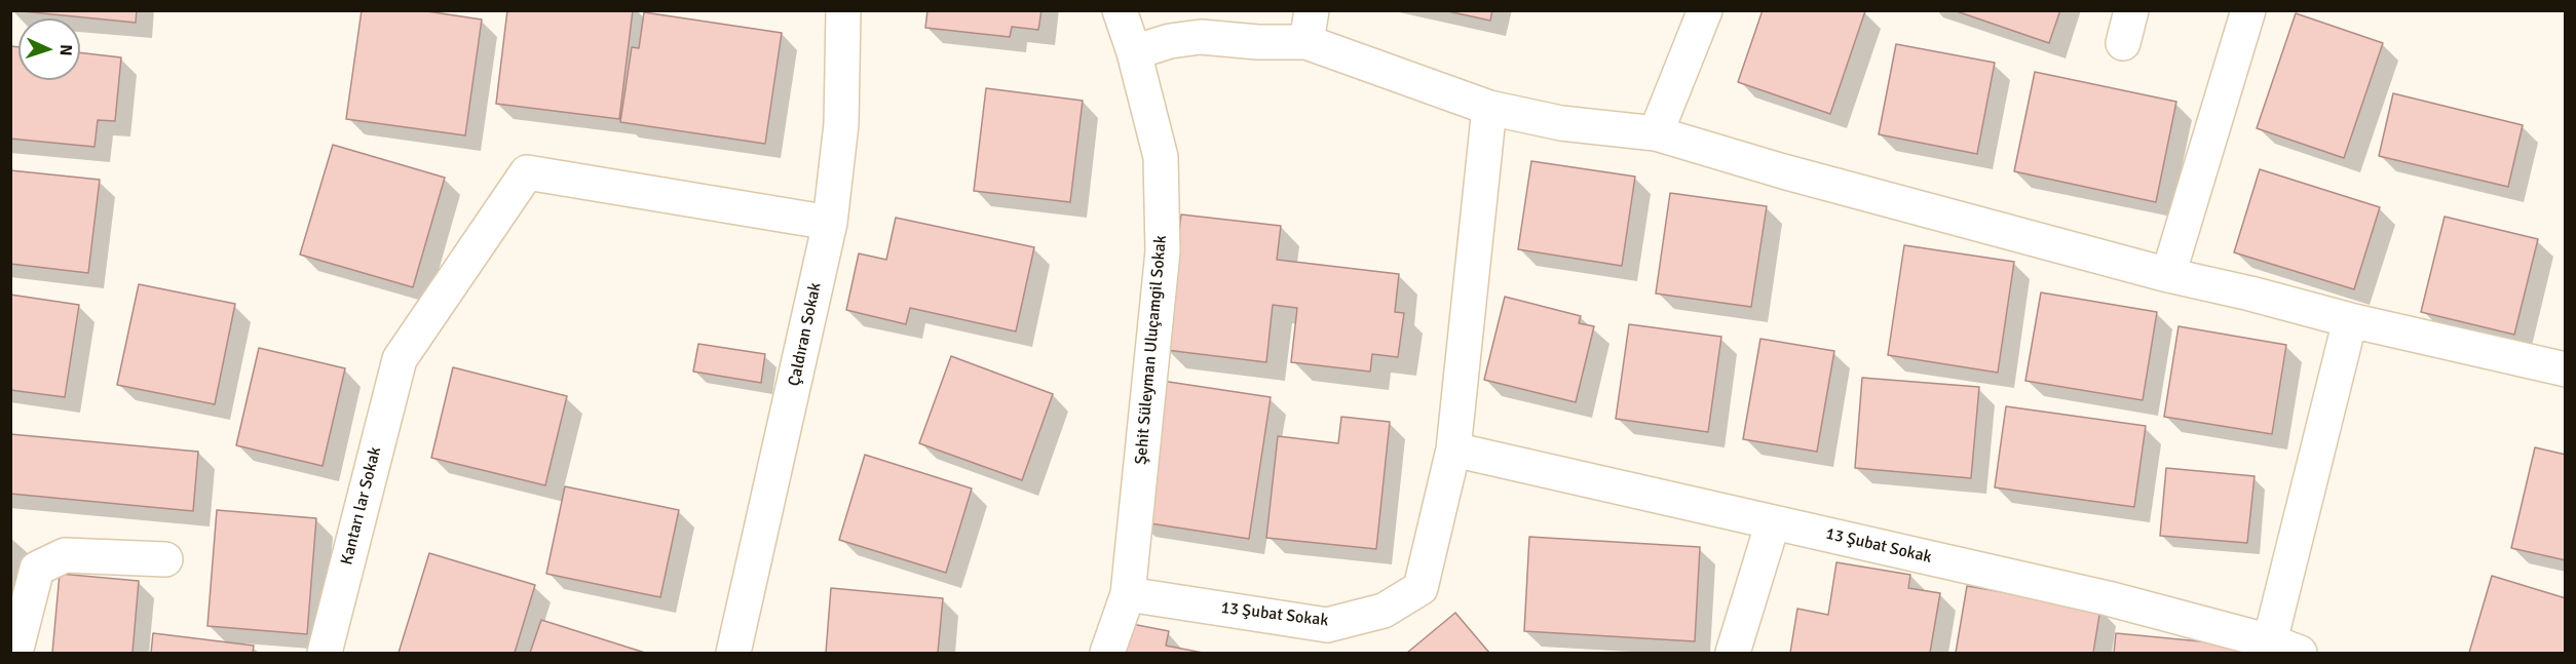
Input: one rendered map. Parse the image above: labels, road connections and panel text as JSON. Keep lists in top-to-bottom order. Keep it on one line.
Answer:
{"streets":{"street":["Çaldıran Sokak","Şehit Süleyman Uluçamgil Sokak","Kantarı lar Sokak","13 Şubat Sokak"]},"crossings":[["Çaldıran Sokak","Kantarı lar Sokak"],["Şehit Süleyman Uluçamgil Sokak","13 Şubat Sokak"]],"north":"right"}
